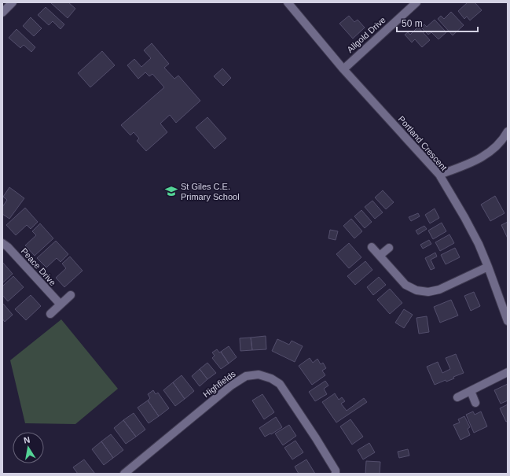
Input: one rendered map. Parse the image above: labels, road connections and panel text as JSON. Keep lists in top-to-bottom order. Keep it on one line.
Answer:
{"streets":{"street":["Allgold Drive","Portland Crescent","Peace Drive","Highfields"]},"crossings":[["Allgold Drive","Portland Crescent"]],"places":{"school or university":["St Giles C.E. Primary School"]},"scale_bar":"50 m","north":"top"}
